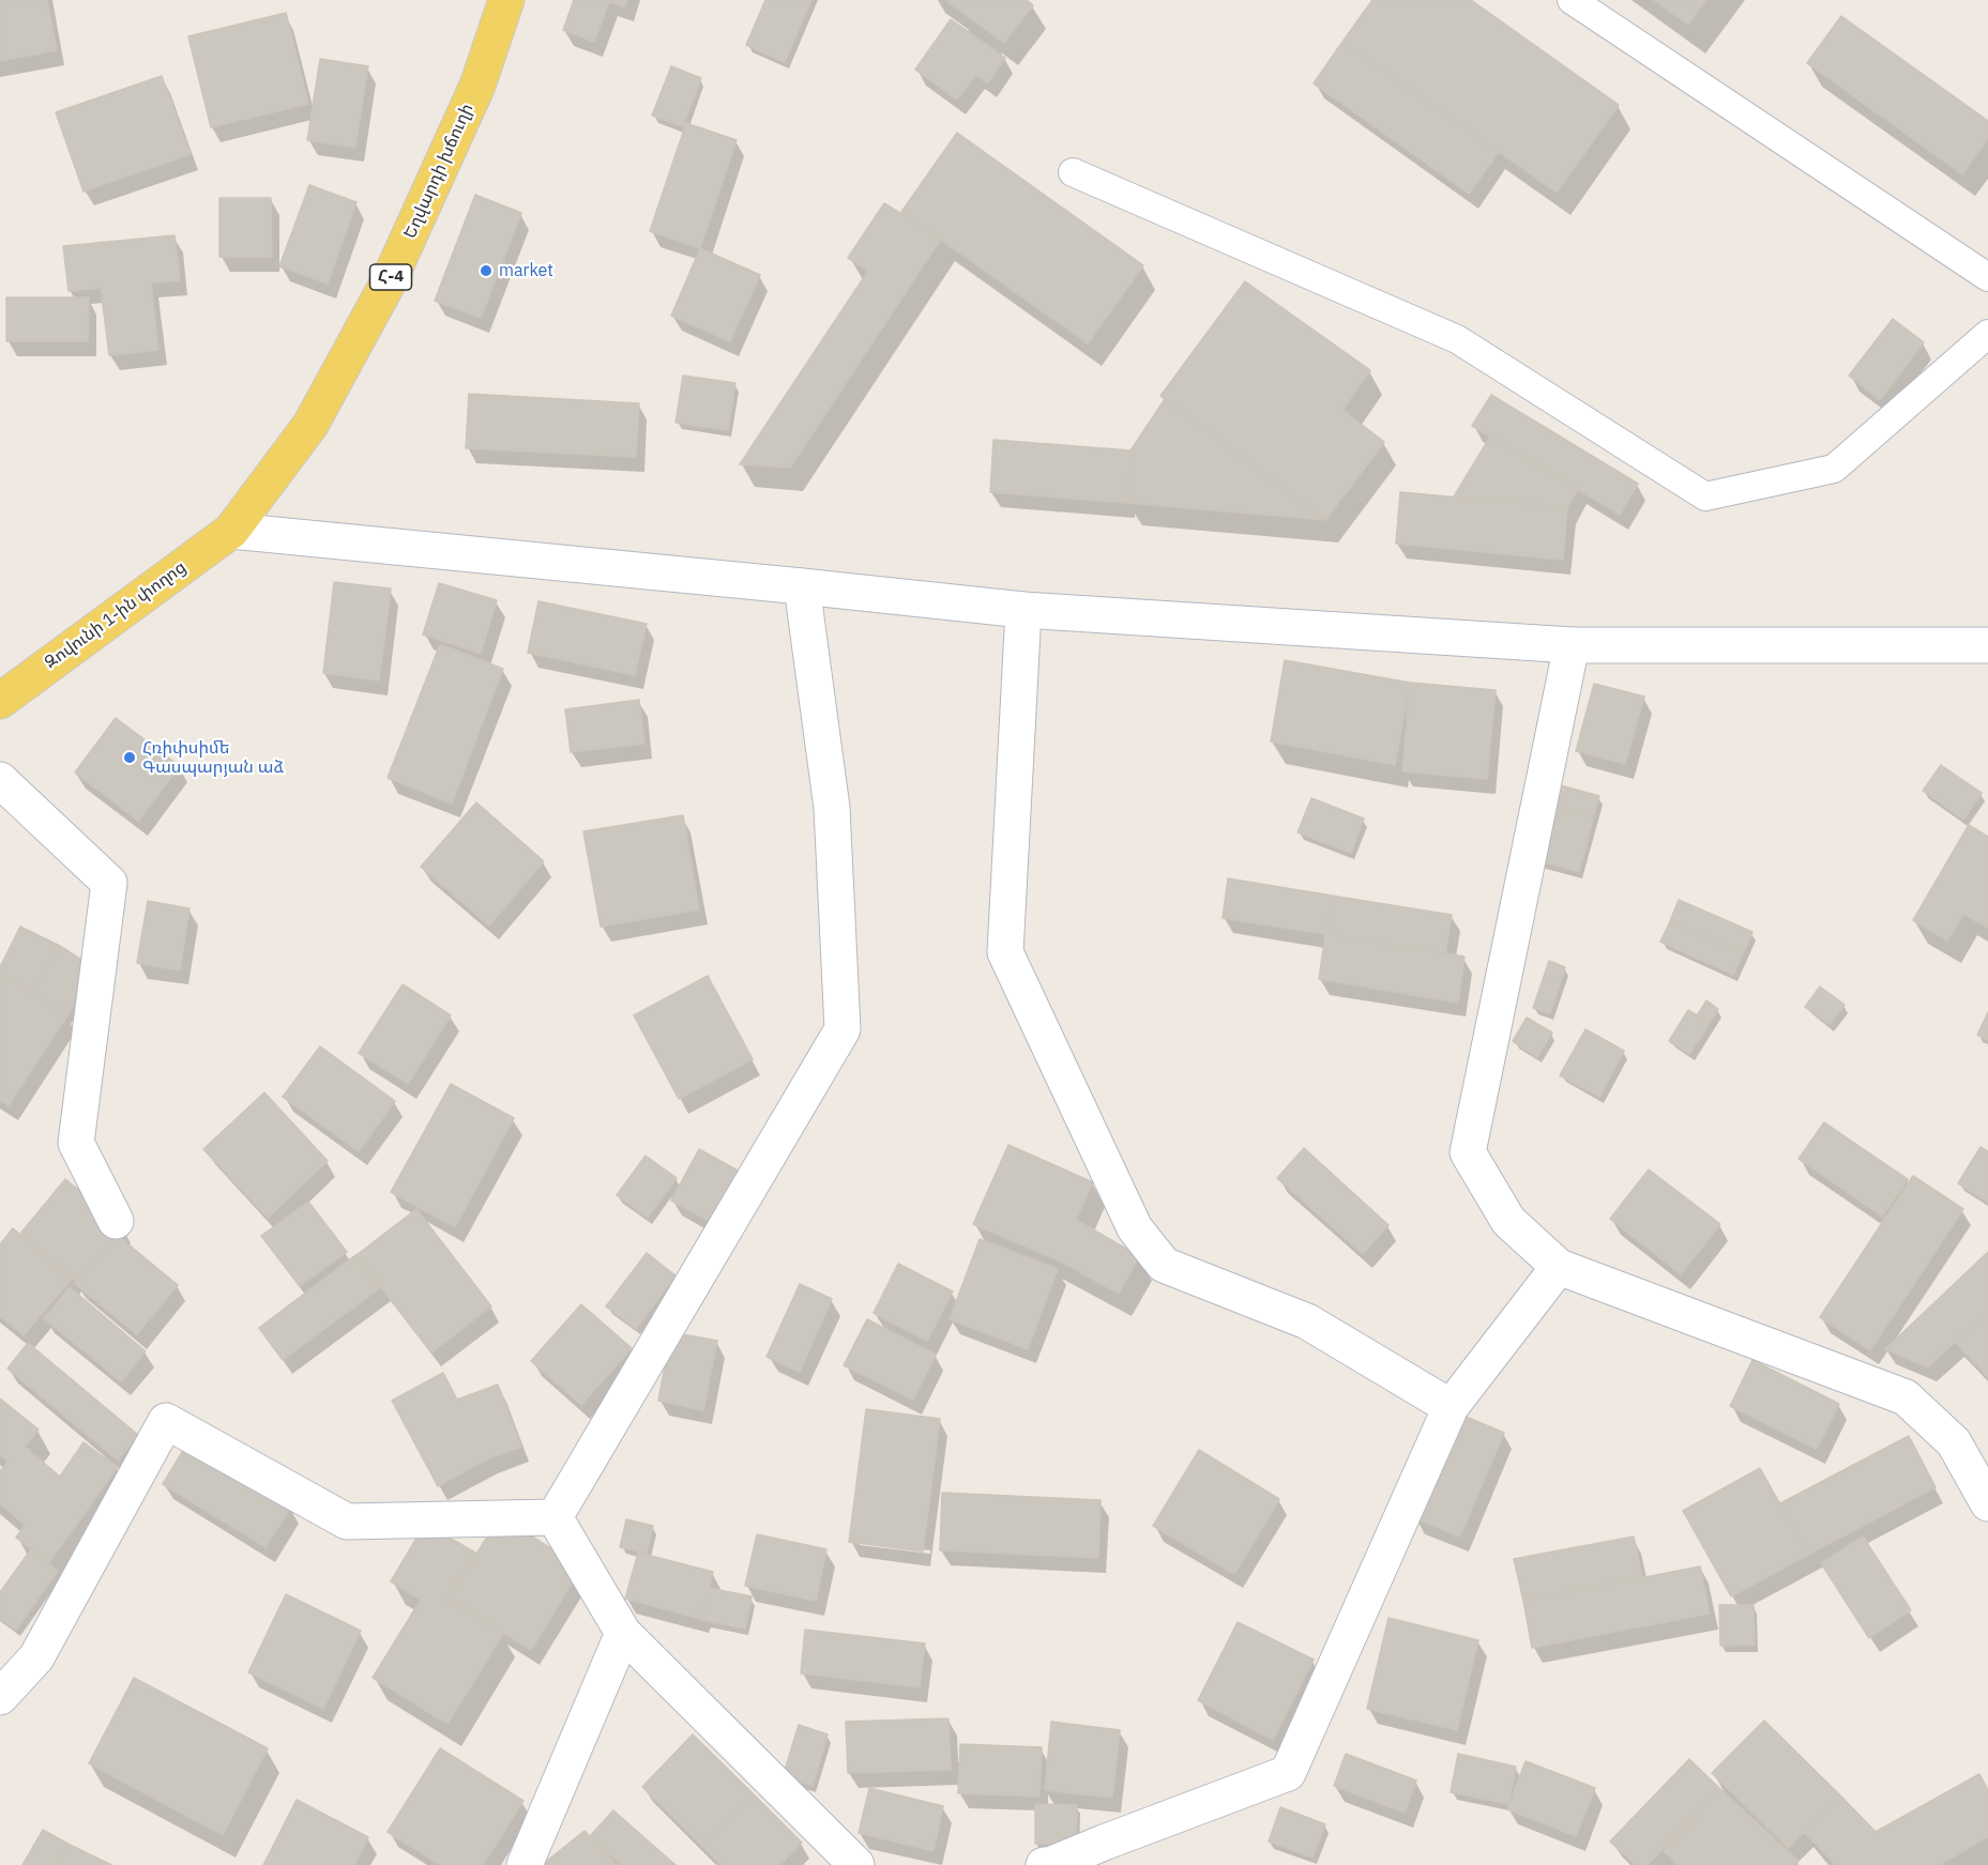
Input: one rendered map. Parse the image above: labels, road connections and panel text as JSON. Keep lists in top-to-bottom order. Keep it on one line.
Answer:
{"streets":{"main road":["Եղվարդի խճուղի","Հ-4","Զովունի 1-ին փողոց"]},"crossings":[["Եղվարդի խճուղի","Զովունի 1-ին փողոց"]],"places":["market","Հռիփսիմե Գասպարյան աձ"]}
